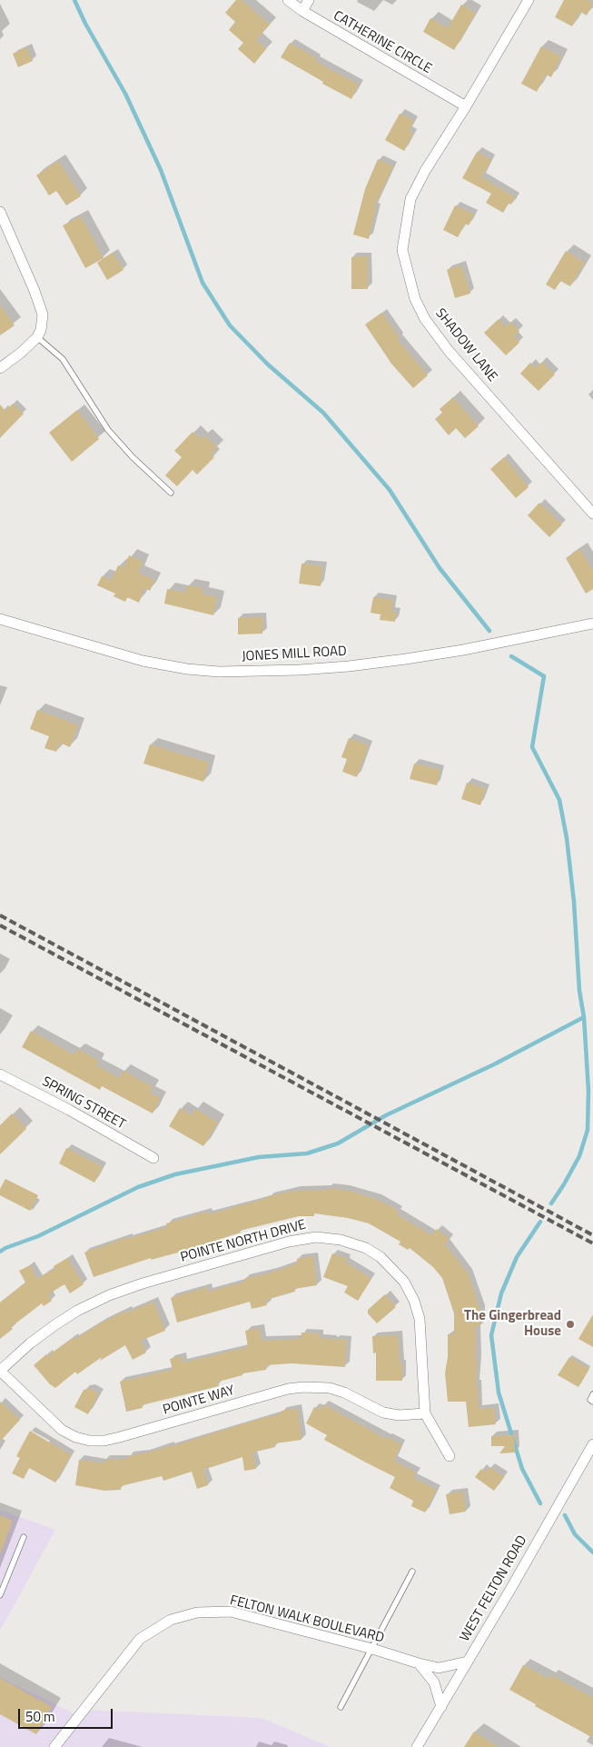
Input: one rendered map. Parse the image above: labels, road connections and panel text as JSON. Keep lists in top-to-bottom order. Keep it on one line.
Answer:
{"streets":{"street":["CATHERINE CIRCLE","SHADOW LANE","JONES MILL ROAD","SPRING STREET","POINTE NORTH DRIVE","POINTE WAY","WEST FELTON ROAD","FELTON WALK BOULEVARD"]},"crossings":[["CATHERINE CIRCLE","SHADOW LANE"],["POINTE NORTH DRIVE","POINTE WAY"],["WEST FELTON ROAD","FELTON WALK BOULEVARD"]],"places":["The Gingerbread House"],"scale_bar":"50 m"}
